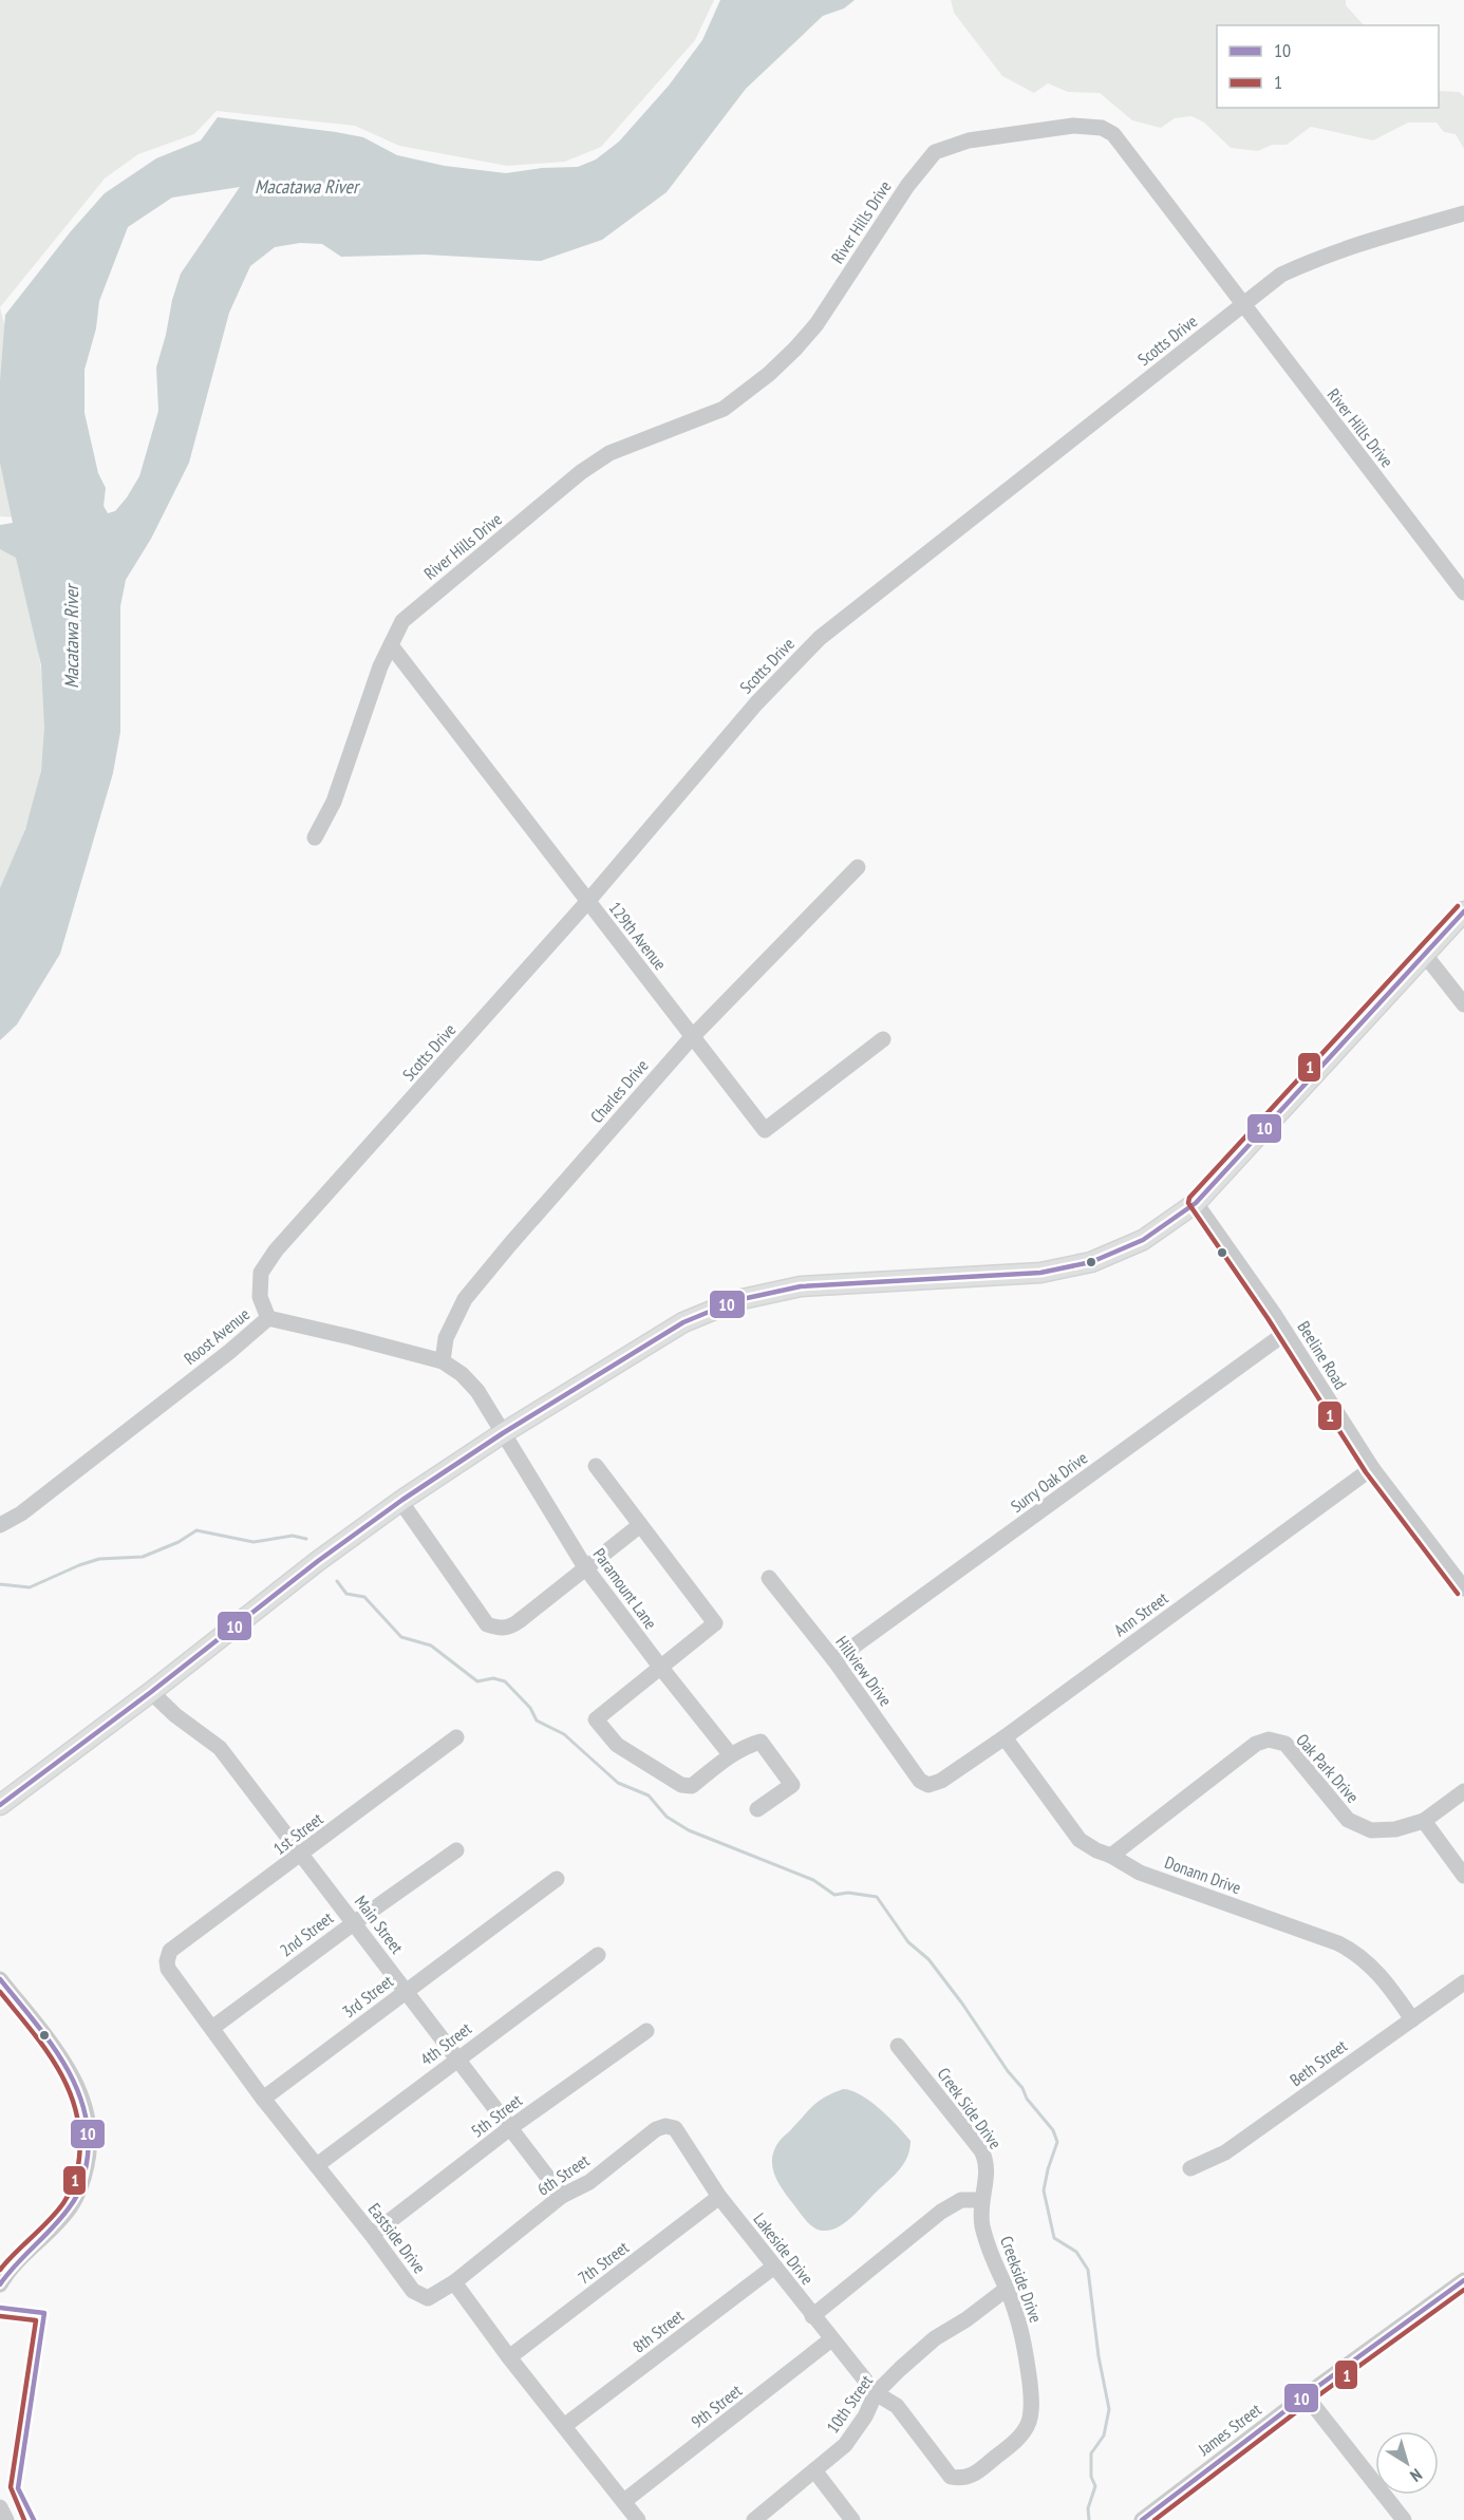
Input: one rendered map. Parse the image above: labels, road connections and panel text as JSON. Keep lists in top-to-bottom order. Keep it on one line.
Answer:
{"streets":{"street":["River Hills Drive","Scotts Drive","129th Avenue","Charles Drive","Roost Avenue","Beeline Road","Surry Oak Drive","Paramount Lane","Ann Street","Hillview Drive","Oak Park Drive","1st Street","Donann Drive","Main Street","2nd Street","3rd Street","4th Street","Beth Street","Creek Side Drive","5th Street","6th Street","Eastside Drive","Lakeside Drive","7th Street","Creekside Drive","8th Street","10th Street","9th Street","James Street"]},"crossings":[["River Hills Drive","Scotts Drive"],["River Hills Drive","129th Avenue"],["Scotts Drive","129th Avenue"],["Scotts Drive","Roost Avenue"],["129th Avenue","Charles Drive"],["Charles Drive","Roost Avenue"],["Roost Avenue","Paramount Lane"],["Beeline Road","Surry Oak Drive"],["Beeline Road","Ann Street"],["Surry Oak Drive","Hillview Drive"],["Ann Street","Hillview Drive"],["Ann Street","Donann Drive"],["Oak Park Drive","Donann Drive"],["1st Street","Main Street"],["1st Street","Eastside Drive"],["Donann Drive","Beth Street"],["Main Street","2nd Street"],["Main Street","3rd Street"],["Main Street","4th Street"],["Main Street","5th Street"],["Main Street","6th Street"],["2nd Street","Eastside Drive"],["3rd Street","Eastside Drive"],["4th Street","Eastside Drive"],["Creek Side Drive","Creekside Drive"],["5th Street","Eastside Drive"],["6th Street","Eastside Drive"],["6th Street","Lakeside Drive"],["Lakeside Drive","7th Street"],["Lakeside Drive","Creekside Drive"],["Lakeside Drive","8th Street"],["Lakeside Drive","10th Street"],["Lakeside Drive","9th Street"],["Creekside Drive","10th Street"]],"water":["Macatawa River"],"lines":["transit line 1","transit line 10"],"legend":["10","1"],"north":"bottom right"}
